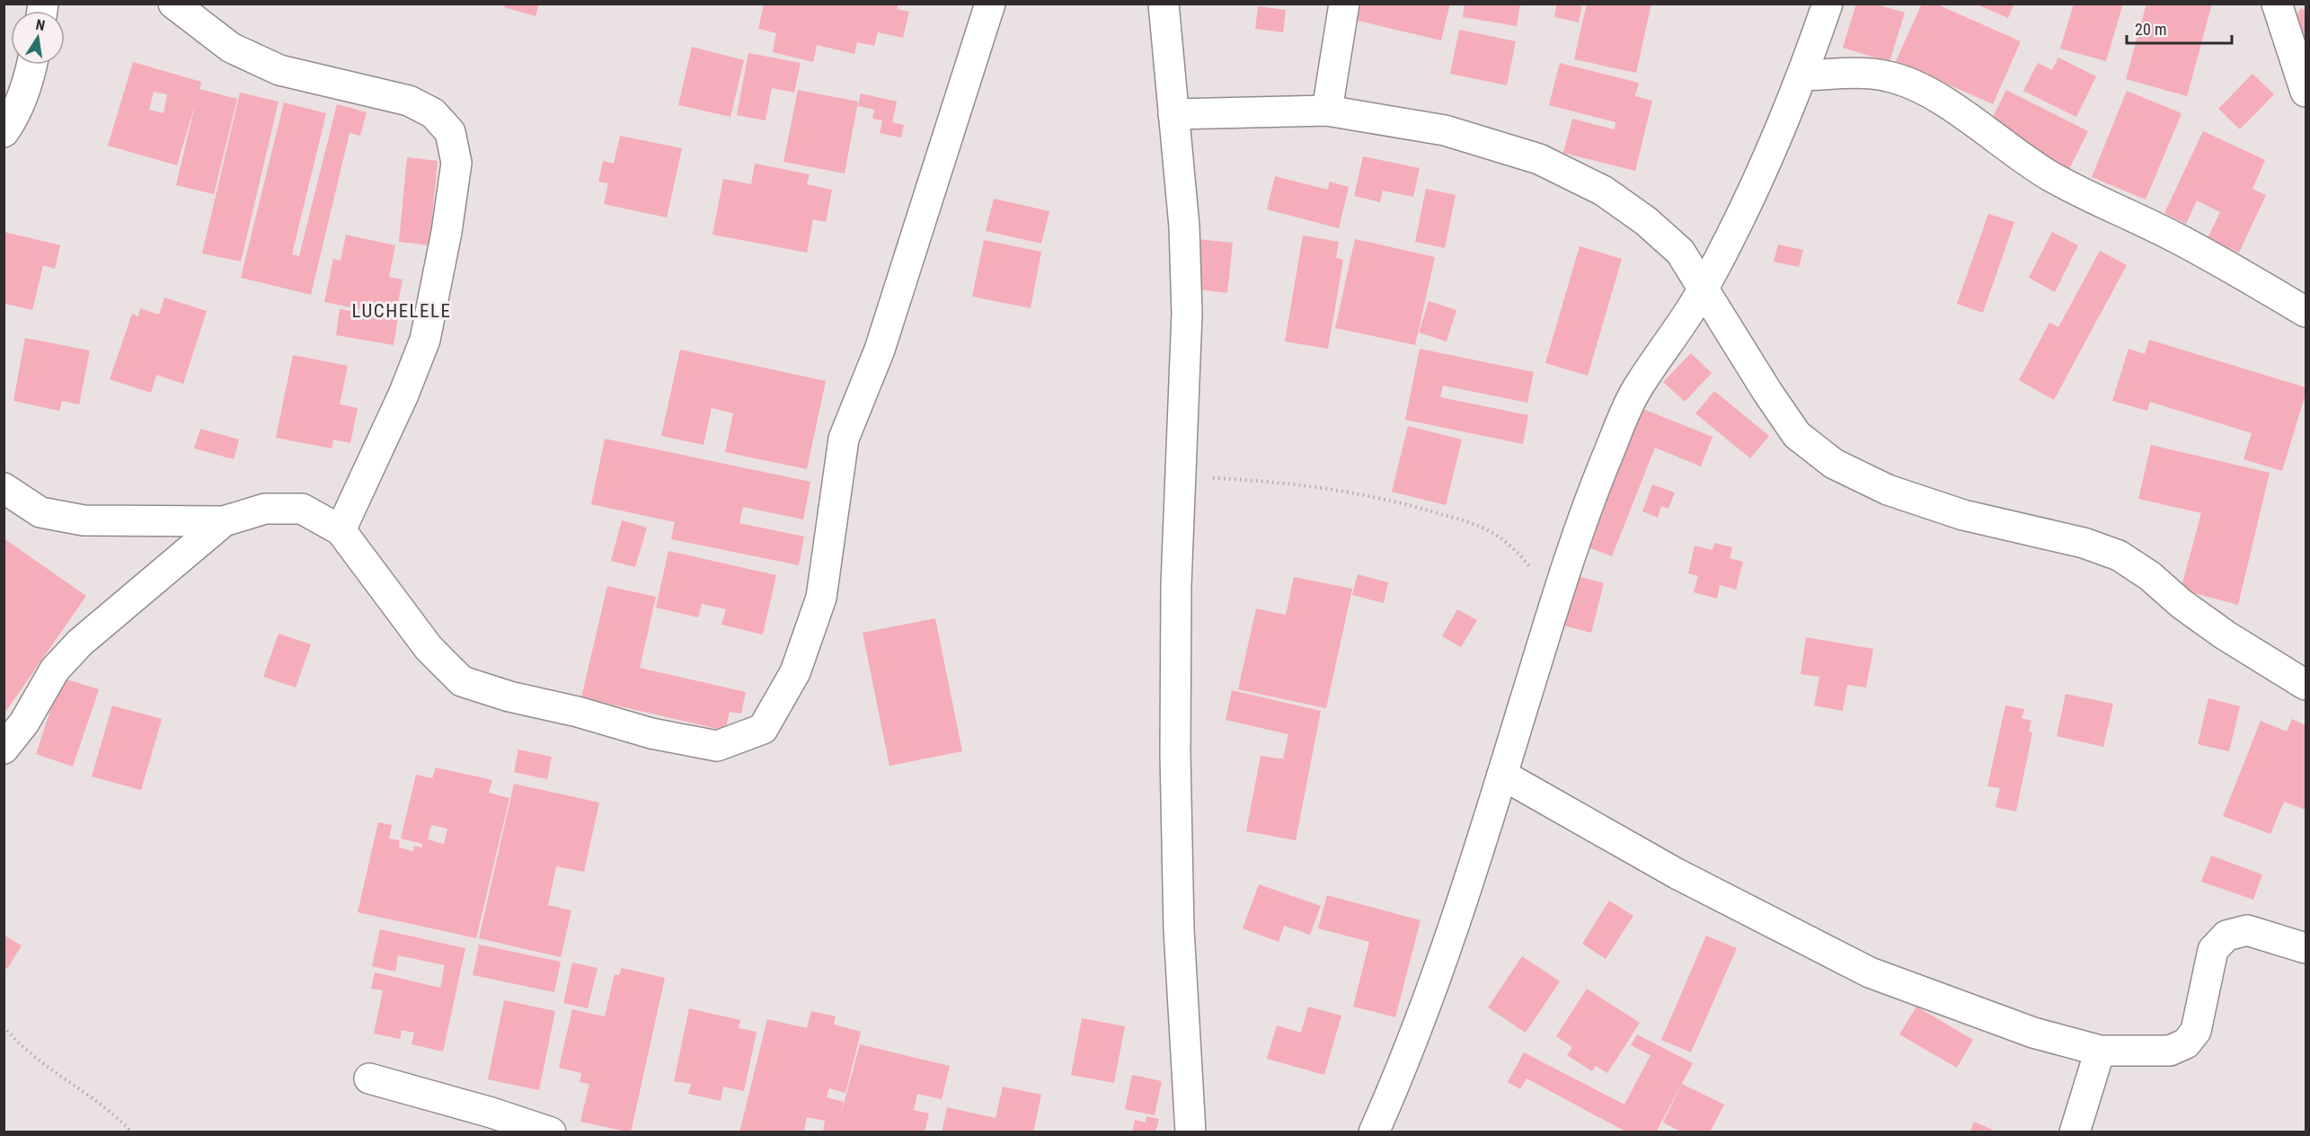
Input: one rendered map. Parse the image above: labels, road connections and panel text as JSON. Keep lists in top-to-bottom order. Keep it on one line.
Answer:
{"districts":["LUCHELELE"],"scale_bar":"20 m","north":"top"}
